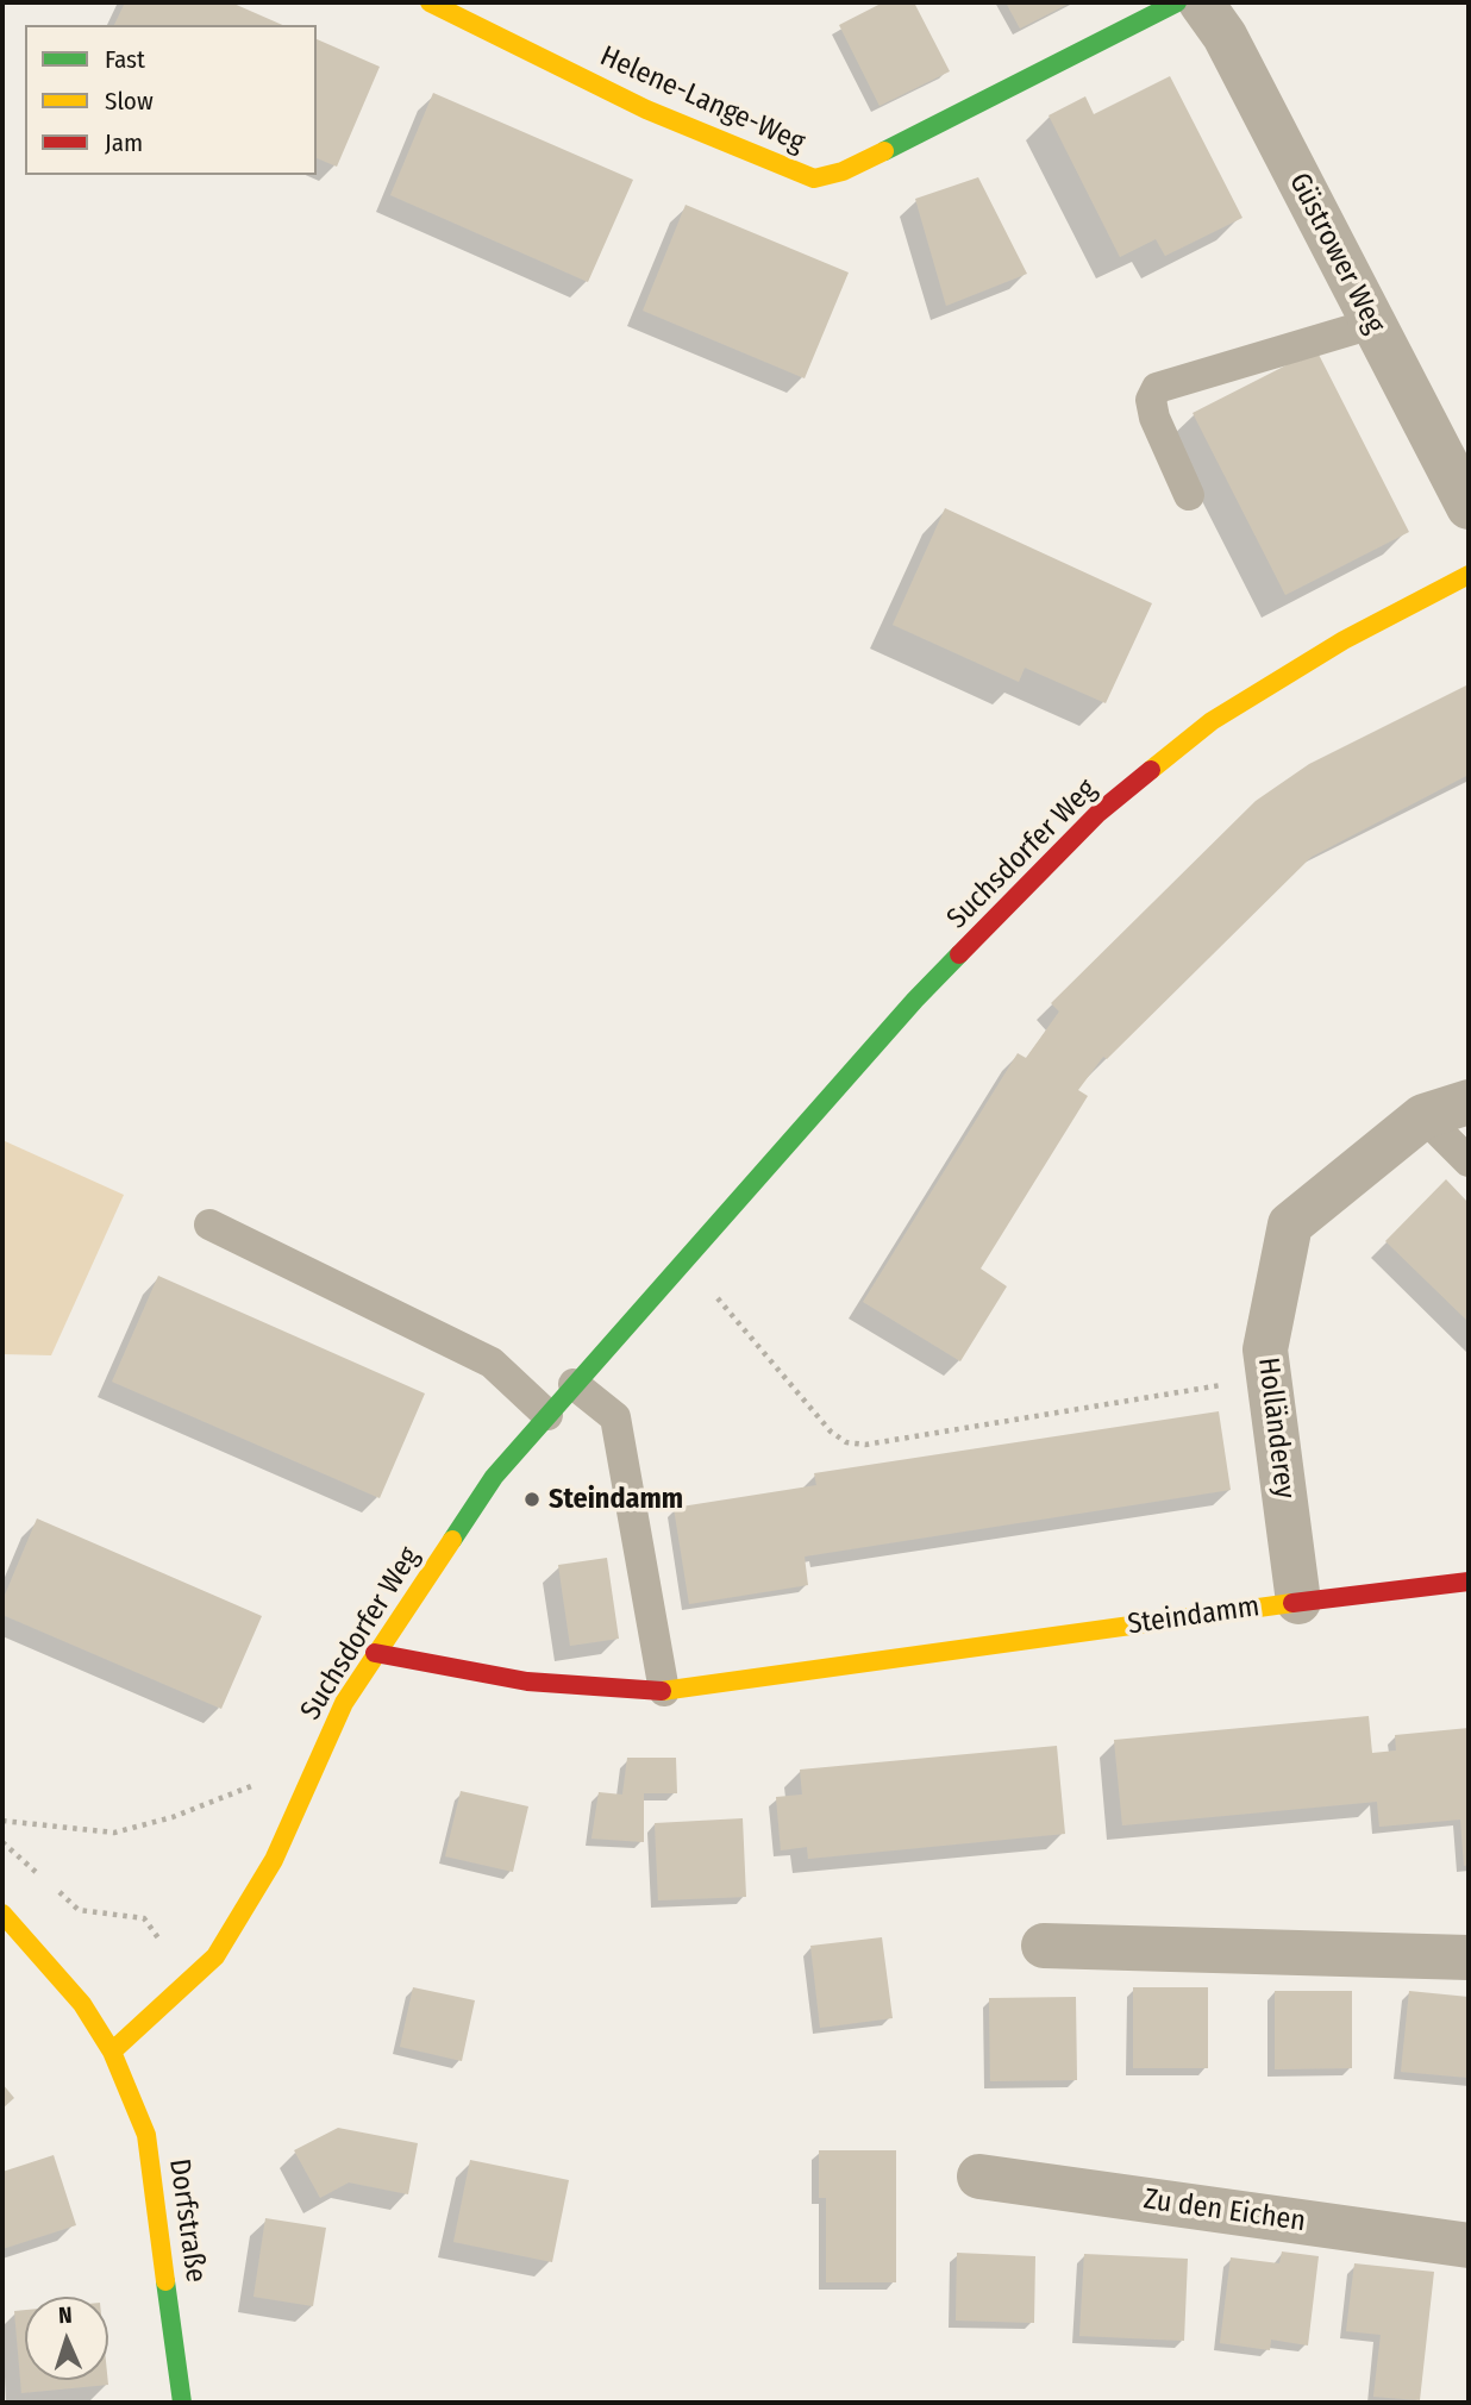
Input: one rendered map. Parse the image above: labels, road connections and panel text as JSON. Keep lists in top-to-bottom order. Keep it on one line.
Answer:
{"streets":{"street":["Helene-Lange-Weg","Güstrower Weg","Suchsdorfer Weg","Holländerey","Steindamm","Zu den Eichen","Dorfstraße"]},"crossings":[["Suchsdorfer Weg","Steindamm"],["Suchsdorfer Weg","Dorfstraße"],["Holländerey","Steindamm"]],"places":["Steindamm"],"legend":["Fast","Slow","Jam"],"north":"top"}
